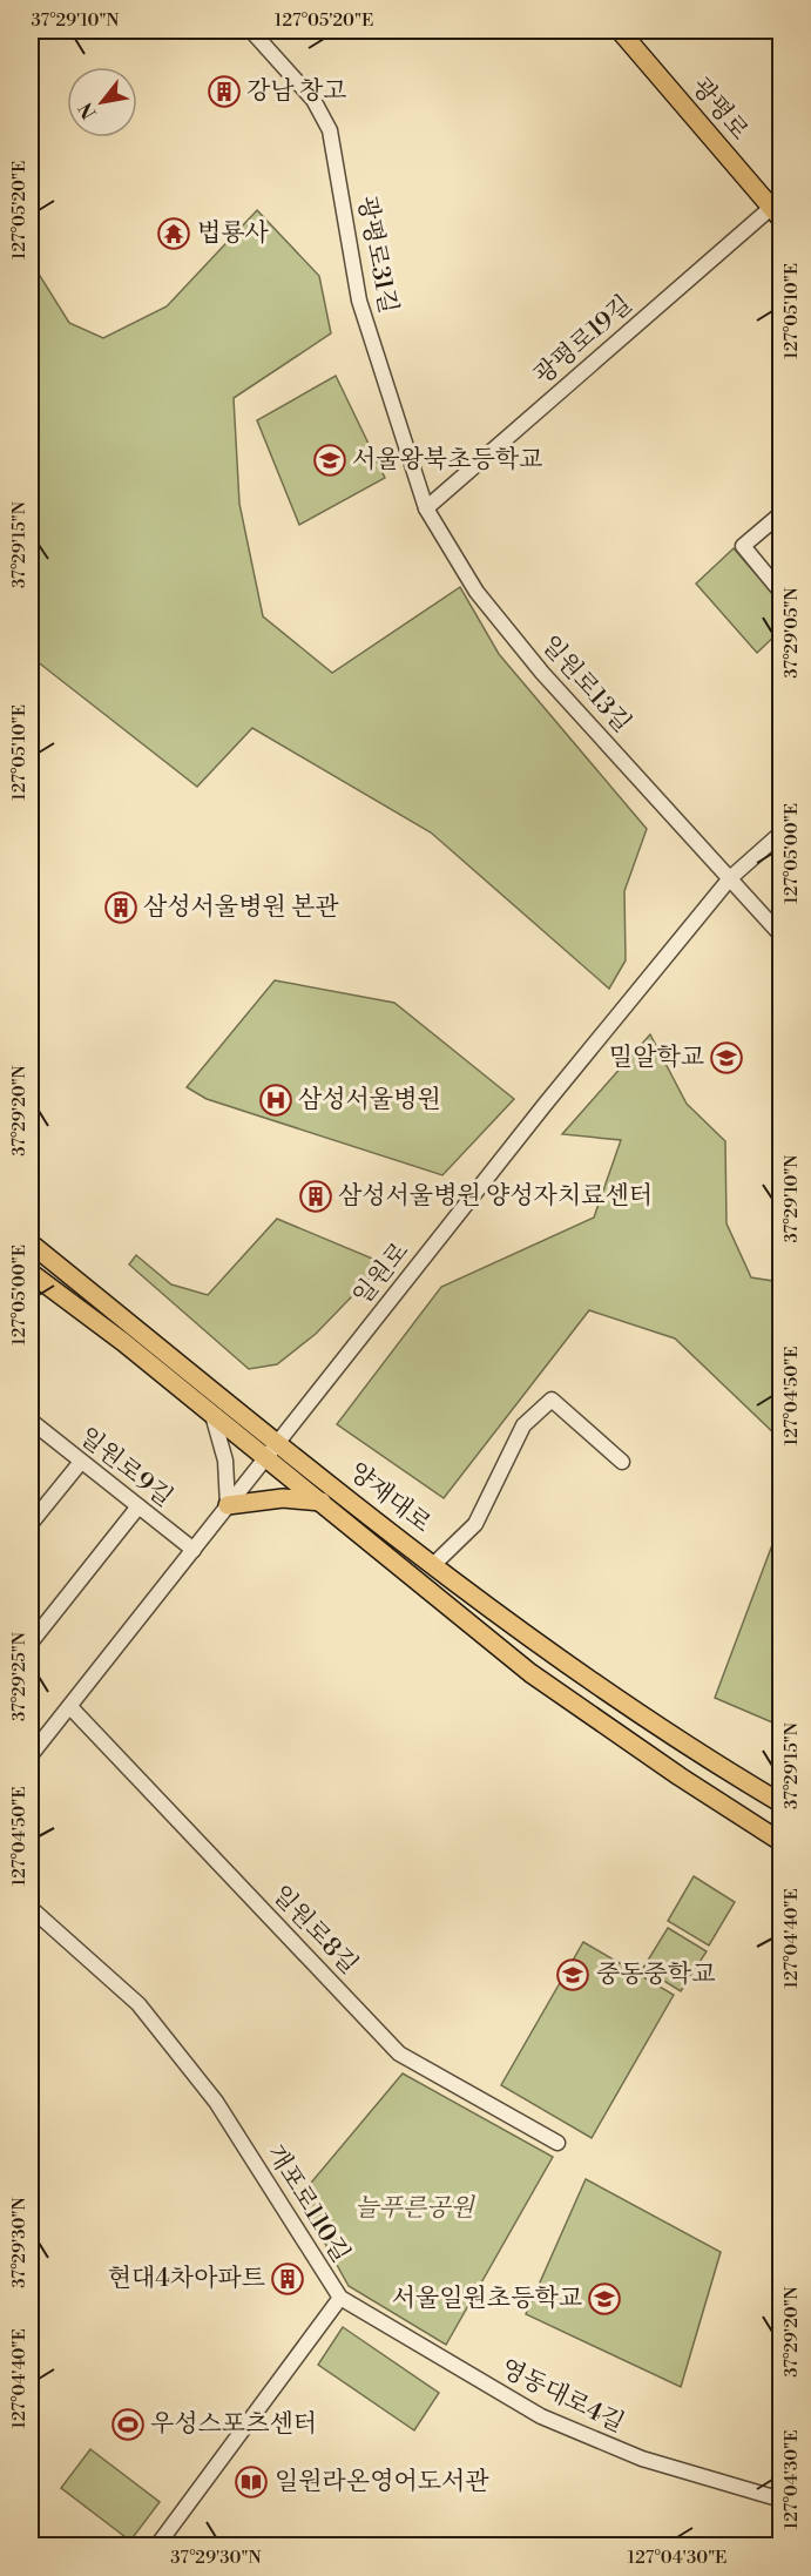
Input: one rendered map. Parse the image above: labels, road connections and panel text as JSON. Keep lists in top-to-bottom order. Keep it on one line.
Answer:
{"streets":{"main road":["광평로","양재대로"],"street":["광평로31길","광평로19길","일원로13길","일원로","일원로9길","일원로8길","개포로110길","영동대로4길"]},"crossings":[["광평로","광평로19길"],["광평로31길","광평로19길"],["광평로31길","일원로13길"],["광평로19길","일원로13길"],["일원로13길","일원로"],["일원로","일원로9길"],["일원로","양재대로"],["일원로","일원로8길"],["개포로110길","영동대로4길"]],"parks":["늘푸른공원"],"places":{"building":["강남 창고","삼성서울병원 본관","삼성서울병원 양성자치료센터","현대4차아파트"],"temple":["법룡사"],"school or university":["서울왕북초등학교","밀알학교","중동중학교","서울일원초등학교"],"hospital":["삼성서울병원"],"sports":["우성스포츠센터"],"library":["일원라온영어도서관"]},"north":"bottom left","coordinates":["37°29'10\"N","127°05'20\"E","127°05'10\"E","37°29'15\"N","37°29'05\"N","127°05'00\"E","37°29'20\"N","127°04'50\"E","37°29'25\"N","127°04'40\"E","37°29'30\"N","127°04'30\"E"]}
